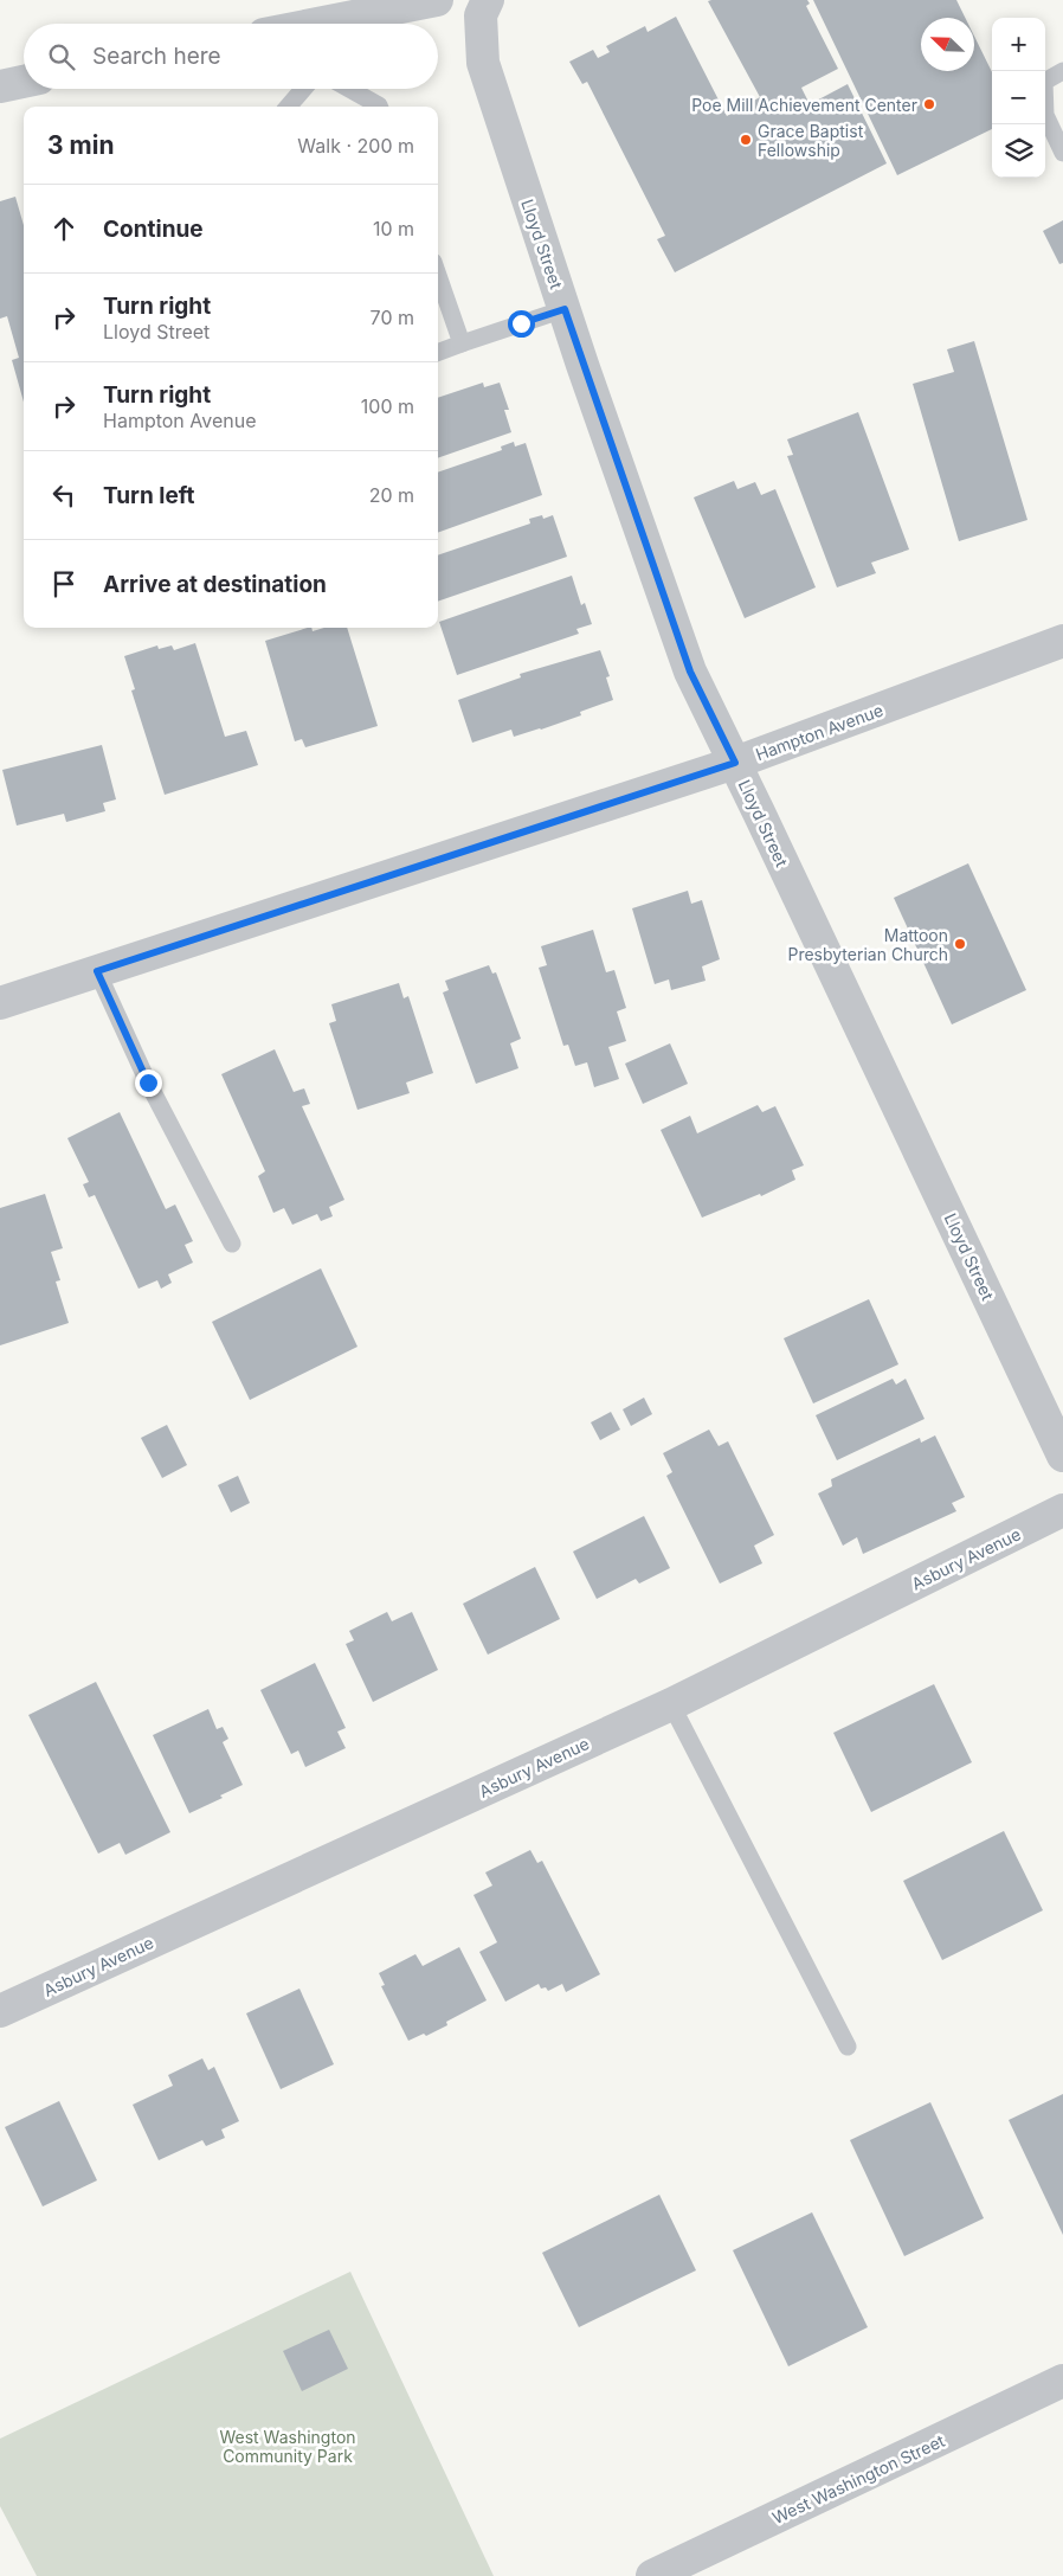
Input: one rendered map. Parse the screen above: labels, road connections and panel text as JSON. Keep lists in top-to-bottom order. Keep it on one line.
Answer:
{"streets":{"street":["Lloyd Street","Hampton Avenue","Asbury Avenue","West Washington Street"]},"crossings":[["Lloyd Street","Hampton Avenue"]],"parks":["West Washington Community Park"],"places":["Poe Mill Achievement Center","Grace Baptist Fellowship","Mattoon Presbyterian Church"],"north":"top left","page":{"map_buttons":["+","−"],"search":"Search here","heading":["3 min","Walk · 200 m"],"list":[["Continue","10 m"],["Turn right","Lloyd Street","70 m"],["Turn right","Hampton Avenue","100 m"],["Turn left","20 m"],"Arrive at destination"]}}
